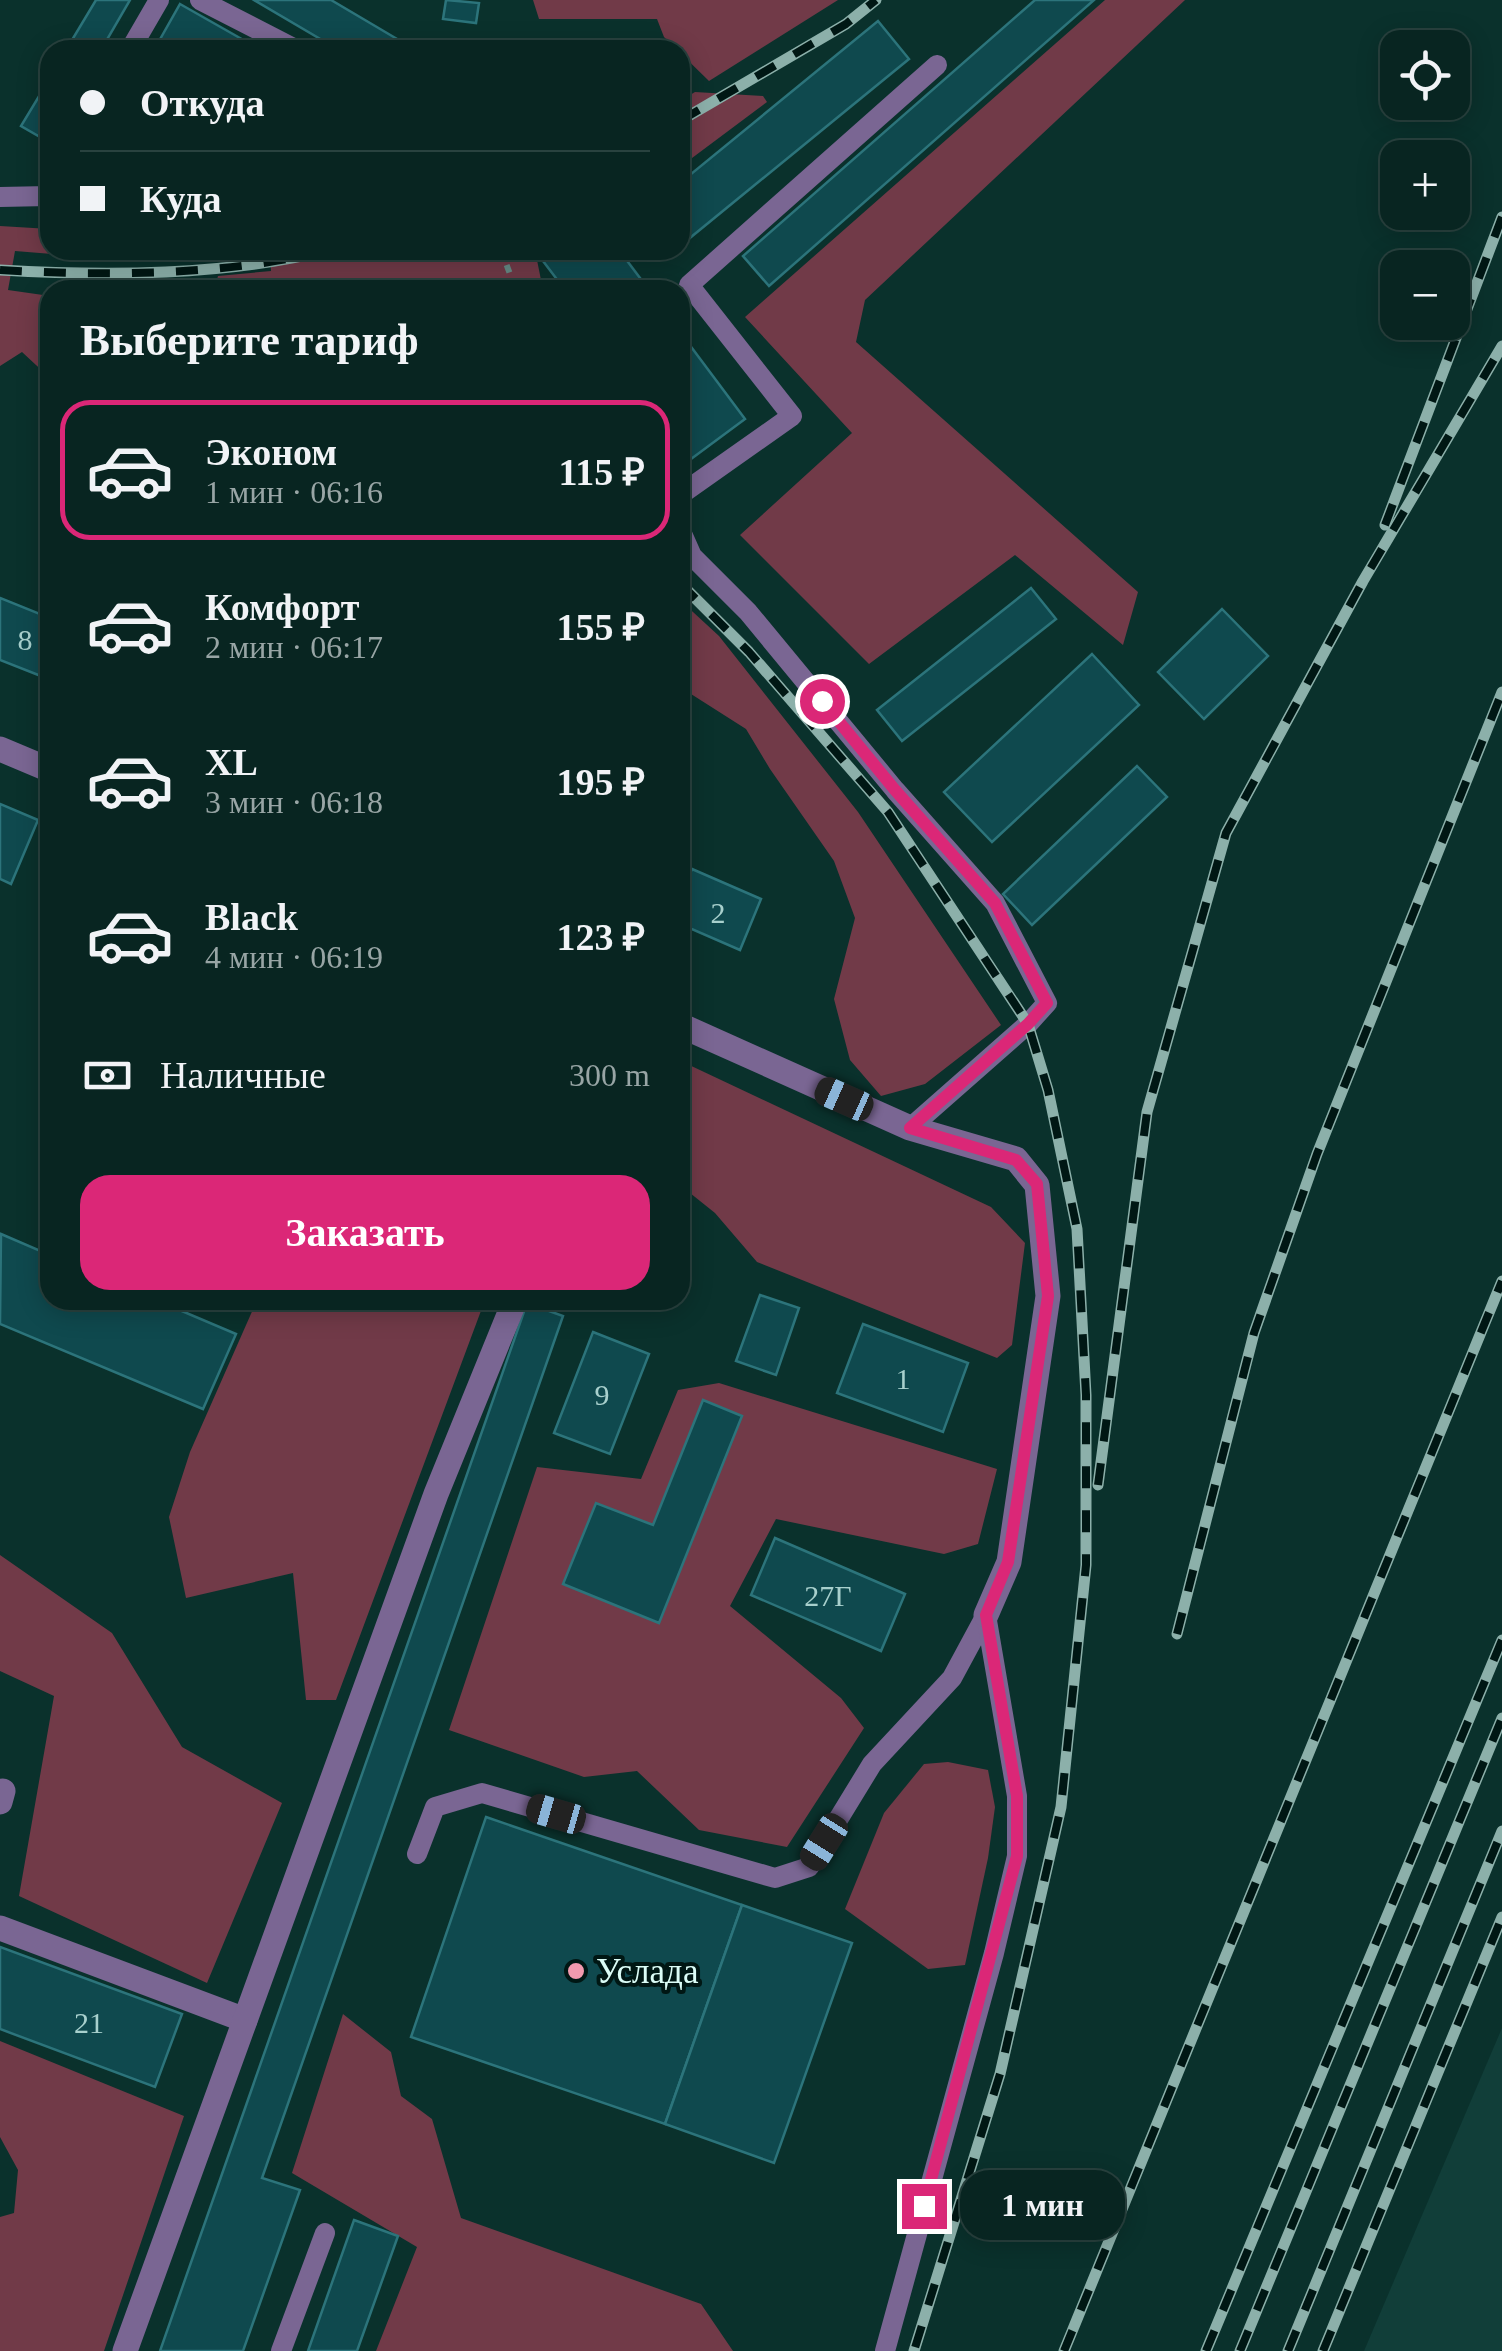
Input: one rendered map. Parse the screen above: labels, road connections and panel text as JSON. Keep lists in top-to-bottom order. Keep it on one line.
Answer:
{"places":["Услада"],"house_numbers":["8","2","1","9","27Г","21"],"page":{"map_buttons":["+","−"],"banner":["Откуда","Куда"],"heading":"Выберите тариф","list":[{"name":"Эконом","note":"1 мин · 06:16","value":"115 ₽"},{"name":"Комфорт","note":"2 мин · 06:17","value":"155 ₽"},{"name":"XL","note":"3 мин · 06:18","value":"195 ₽"},{"name":"Black","note":"4 мин · 06:19","value":"123 ₽"}],"pay":["Наличные","300 m"],"buttons":"Заказать","bubble":"1 мин"}}
